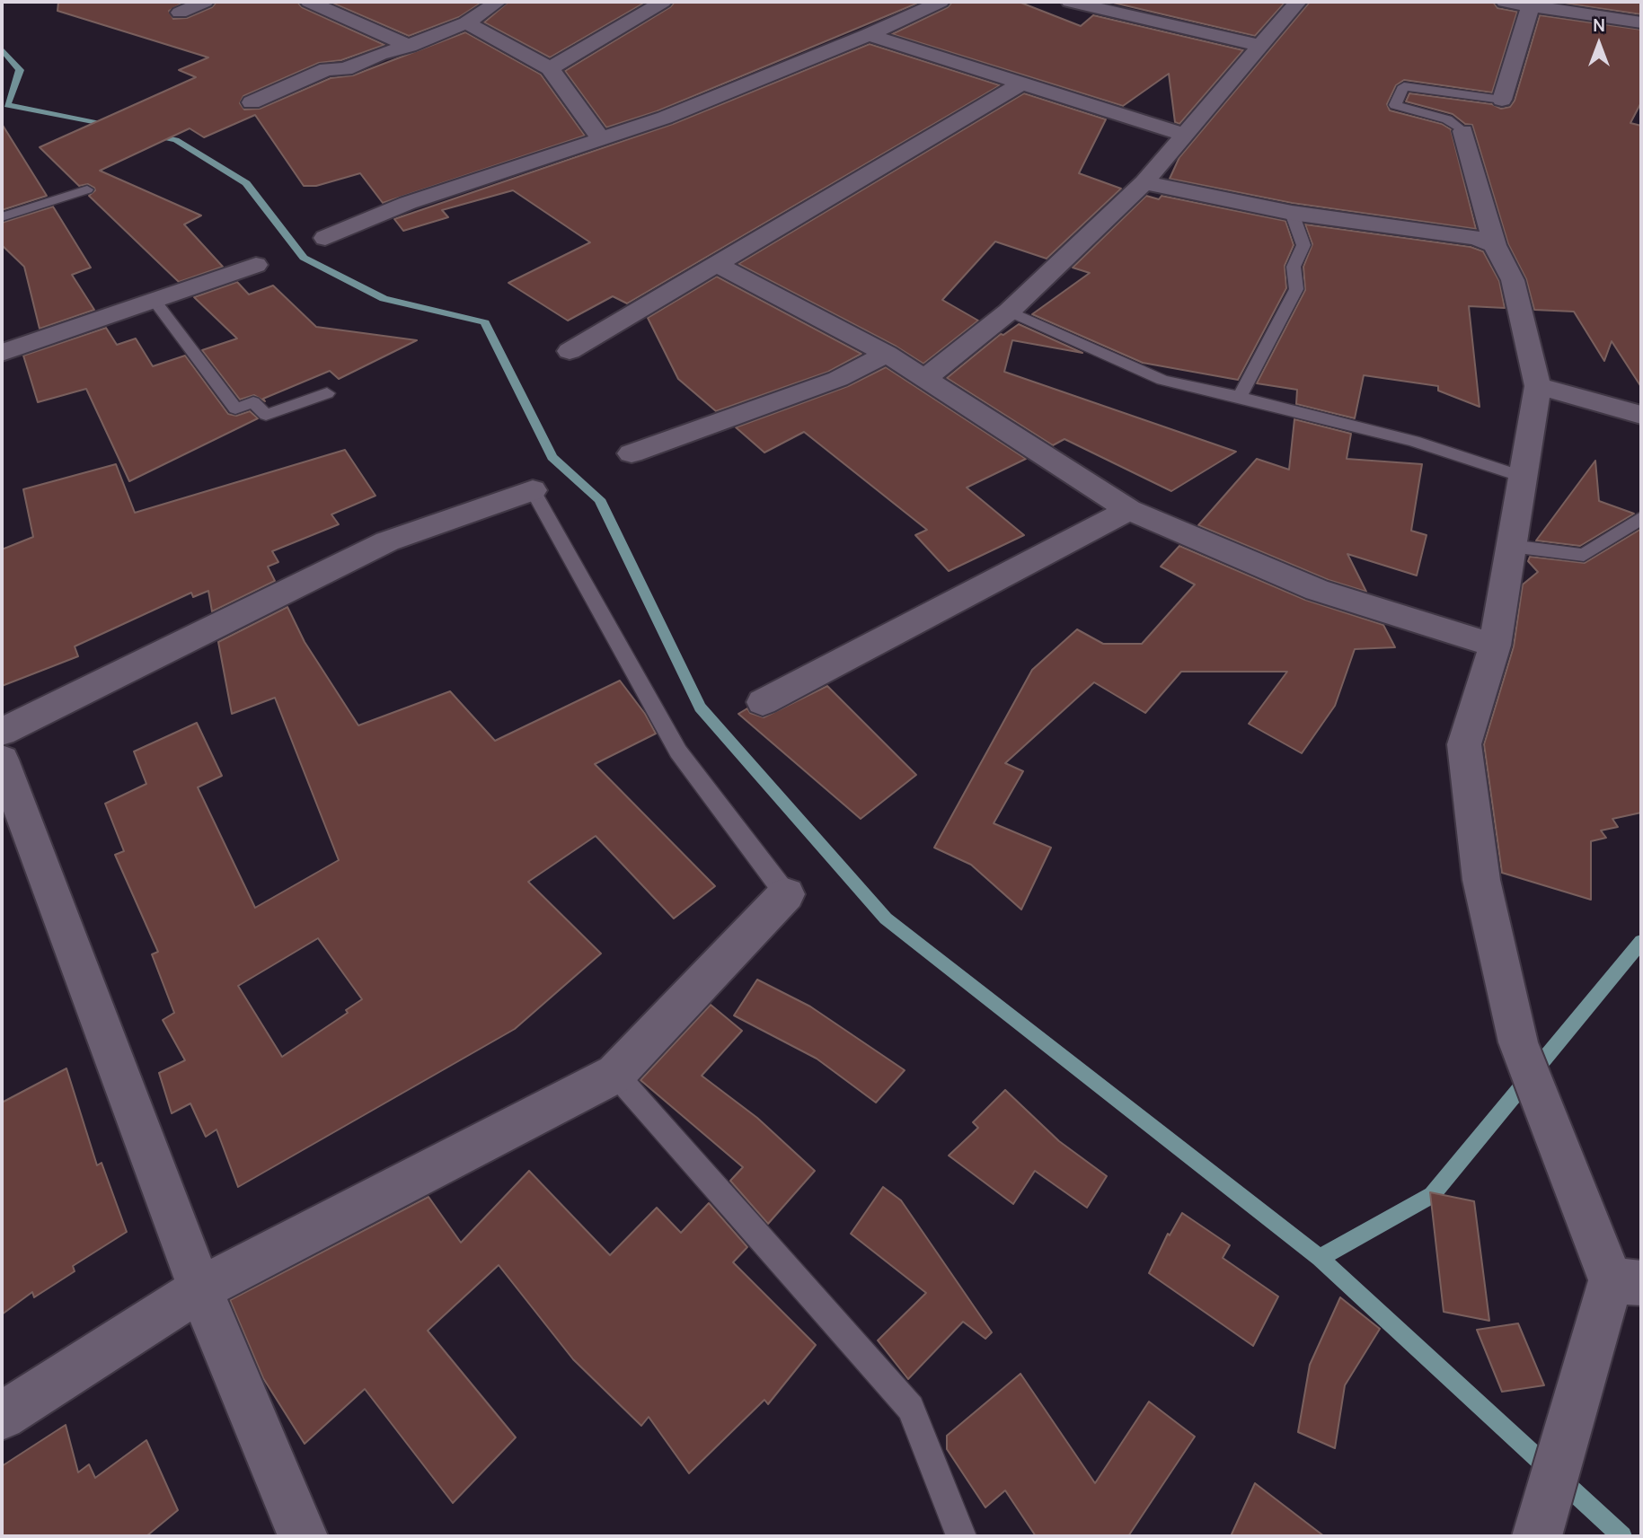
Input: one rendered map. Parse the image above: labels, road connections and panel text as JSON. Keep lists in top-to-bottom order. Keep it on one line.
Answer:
{"north":"top"}
